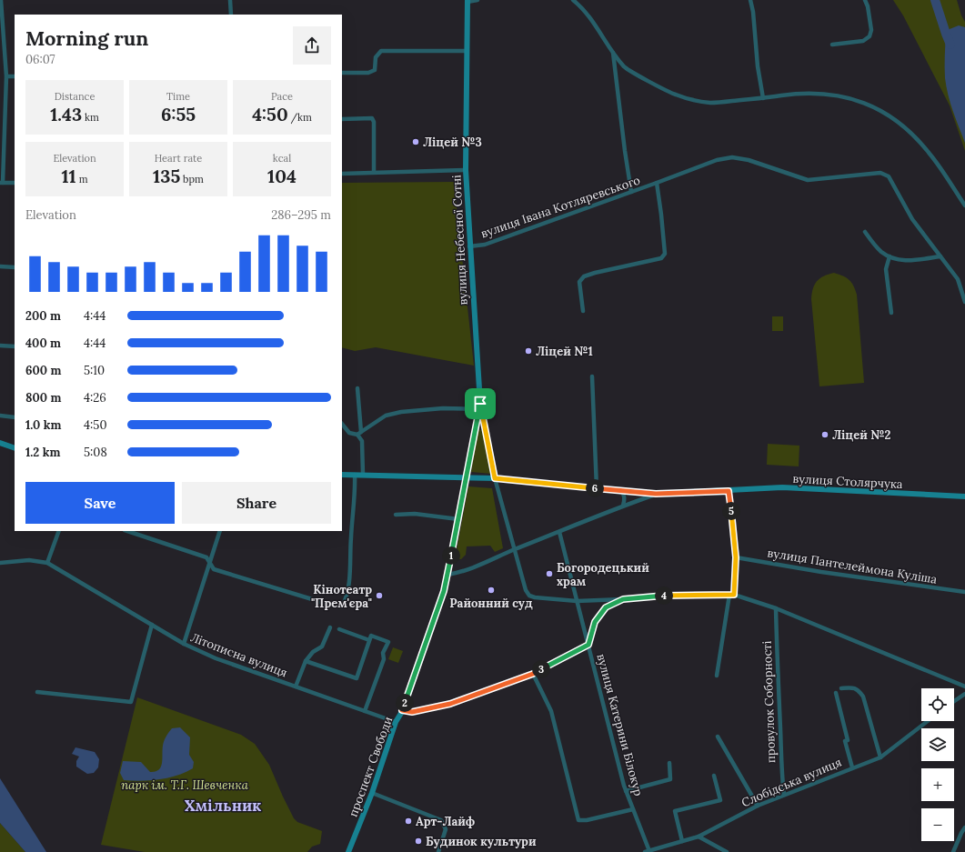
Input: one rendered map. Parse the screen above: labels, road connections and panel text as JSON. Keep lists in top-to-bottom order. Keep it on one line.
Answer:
{"streets":{"main road":["вулиця Небесної Сотні","вулиця Столярчука","проспект Свободи"],"street":["вулиця Івана Котляревського","вулиця Пантелеймона Куліша","Літописна вулиця","провулок Соборності","вулиця Катерини Білокур","Слобідська вулиця"]},"crossings":[["вулиця Івана Котляревського","вулиця Небесної Сотні"],["вулиця Небесної Сотні","вулиця Столярчука"],["вулиця Небесної Сотні","проспект Свободи"],["вулиця Столярчука","проспект Свободи"],["Літописна вулиця","проспект Свободи"],["провулок Соборності","Слобідська вулиця"],["вулиця Катерини Білокур","Слобідська вулиця"]],"districts":["Хмільник"],"parks":["парк ім. Т.Г. Шевченка"],"places":["Ліцей №3","Ліцей №1","Ліцей №2","Богородецький храм","Районний суд","Кінотеатр \"Прем'єра\"","Арт-Лайф","Будинок культури"],"page":{"heading":["Morning run","06:07"],"stats":[["Distance","1.43 km"],["Time","6:55"],["Pace","4:50 /km"],["Elevation","11 m"],["Heart rate","135 bpm"],["kcal","104"]],"chart":["Elevation","286–295 m"],"list":[{"name":"200 m","note":"4:44"},{"name":"400 m","note":"4:44"},{"name":"600 m","note":"5:10"},{"name":"800 m","note":"4:26"},{"name":"1.0 km","note":"4:50"},{"name":"1.2 km","note":"5:08"}],"buttons":["Save","Share"],"pins":["6","5","1","4","3","2"],"map_buttons":["+","−"]}}
